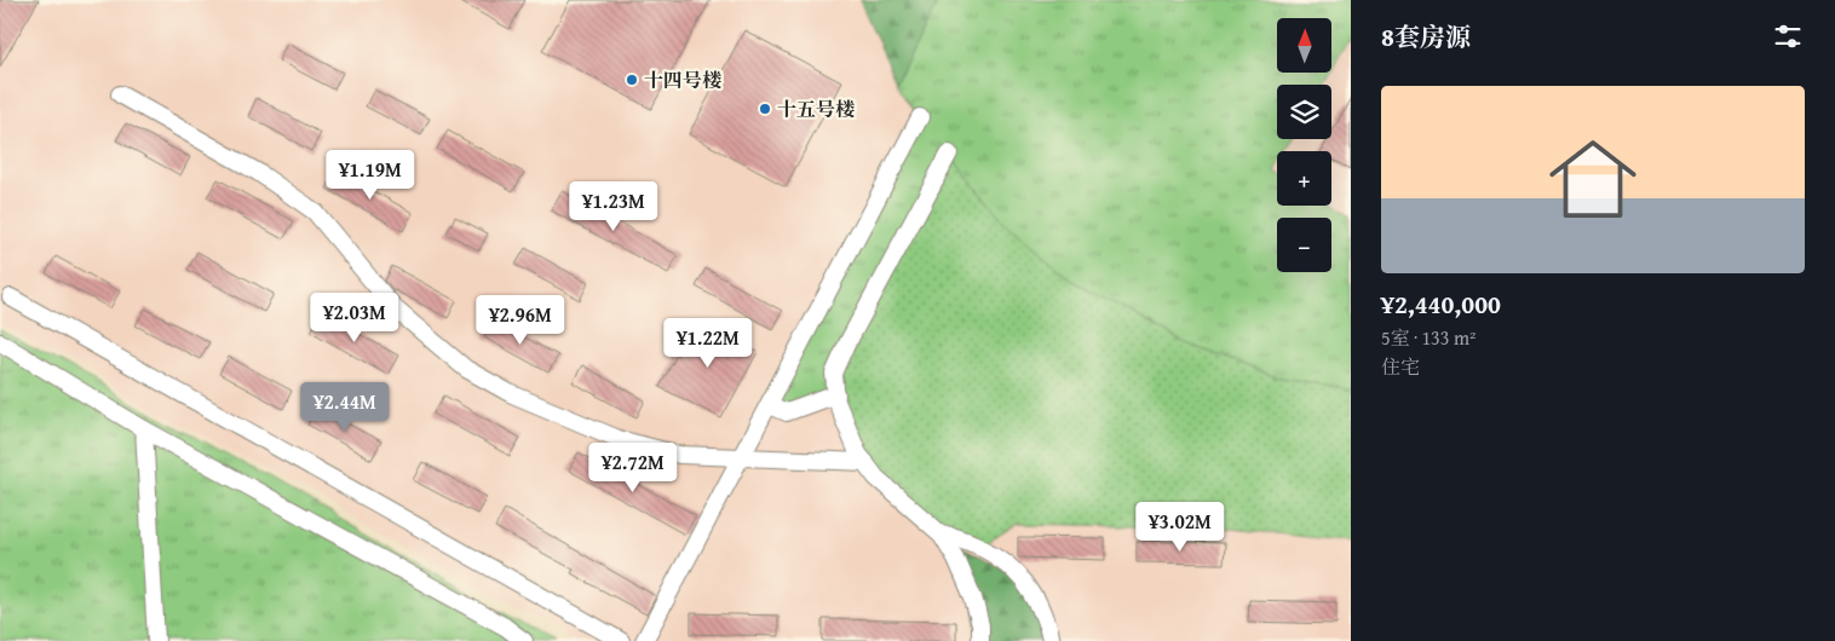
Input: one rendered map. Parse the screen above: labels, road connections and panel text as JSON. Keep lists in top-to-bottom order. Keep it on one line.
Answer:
{"places":["十四号楼","十五号楼"],"north":"top","page":{"heading":"8套房源","map_buttons":["+","−"],"list":[{"name":"¥2,440,000","note":"5室 · 133 m² · 住宅"}],"price":["¥1.19M","¥1.23M","¥2.03M","¥2.96M","¥1.22M","¥2.44M","¥2.72M","¥3.02M"]}}
